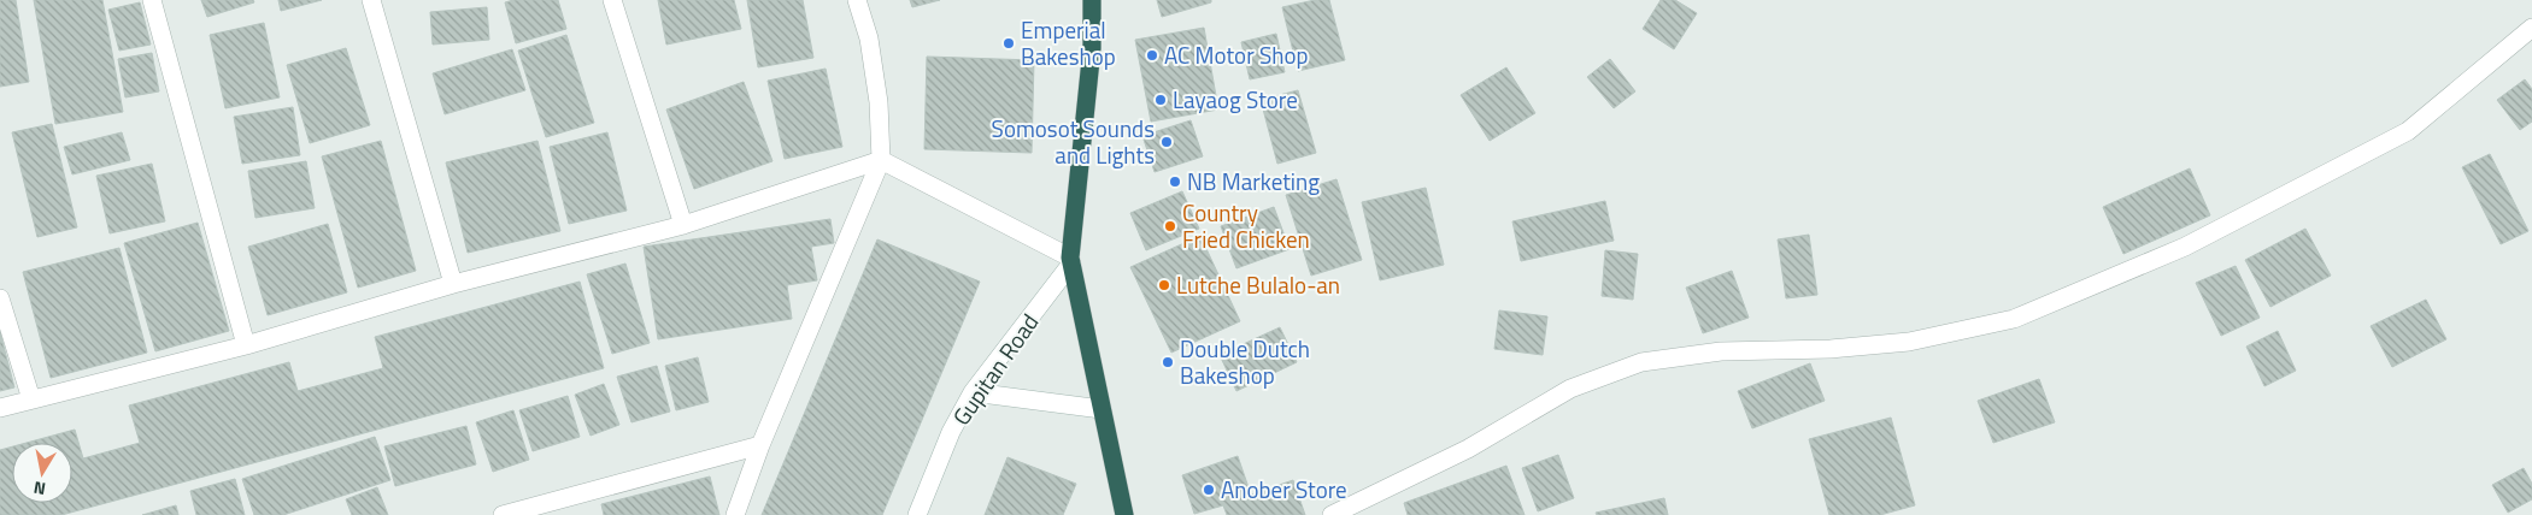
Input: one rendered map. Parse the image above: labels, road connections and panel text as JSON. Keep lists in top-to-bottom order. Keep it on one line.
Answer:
{"streets":{"street":["Gupitan Road"]},"places":["Emperial Bakeshop","AC Motor Shop","Layaog Store","Somosot Sounds and Lights","NB Marketing","Country Fried Chicken","Lutche Bulalo-an","Double Dutch Bakeshop","Anober Store"],"north":"bottom"}
